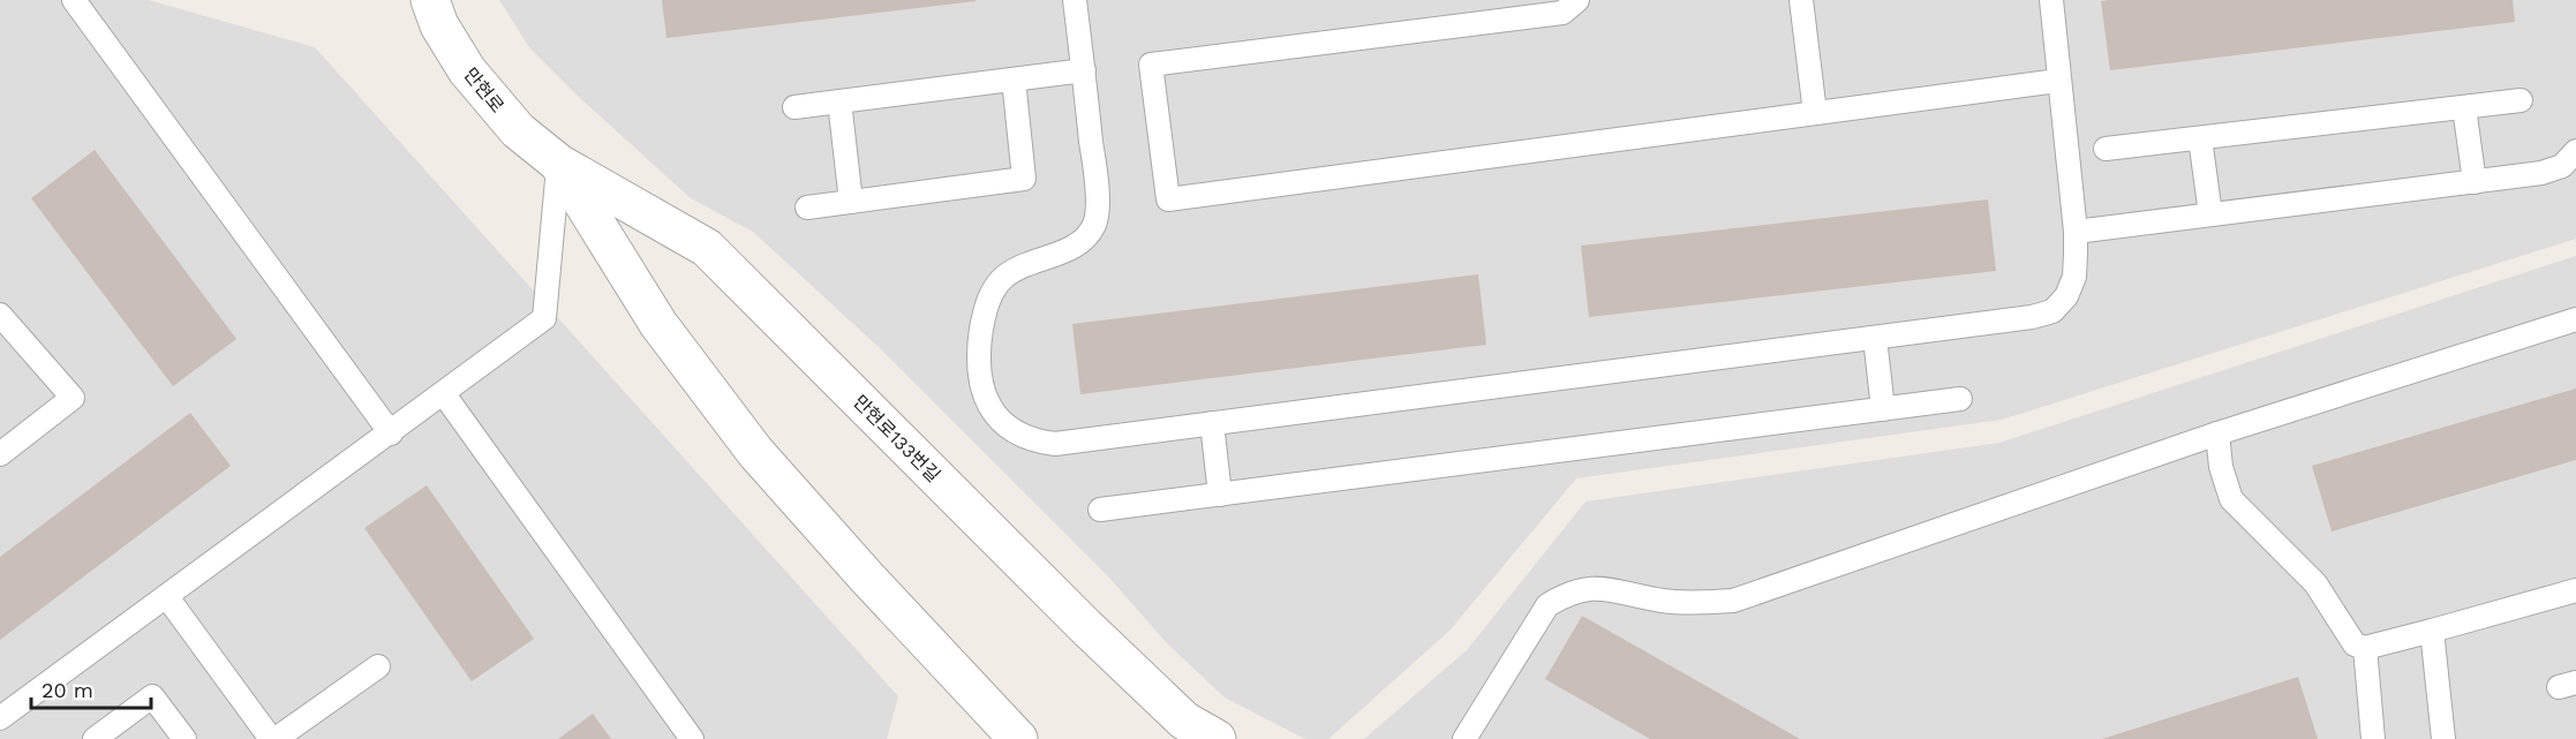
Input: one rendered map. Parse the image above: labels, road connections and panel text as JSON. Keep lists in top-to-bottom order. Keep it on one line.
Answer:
{"streets":{"street":["만현로","만현로133번길"]},"crossings":[["만현로","만현로133번길"]],"scale_bar":"20 m"}
